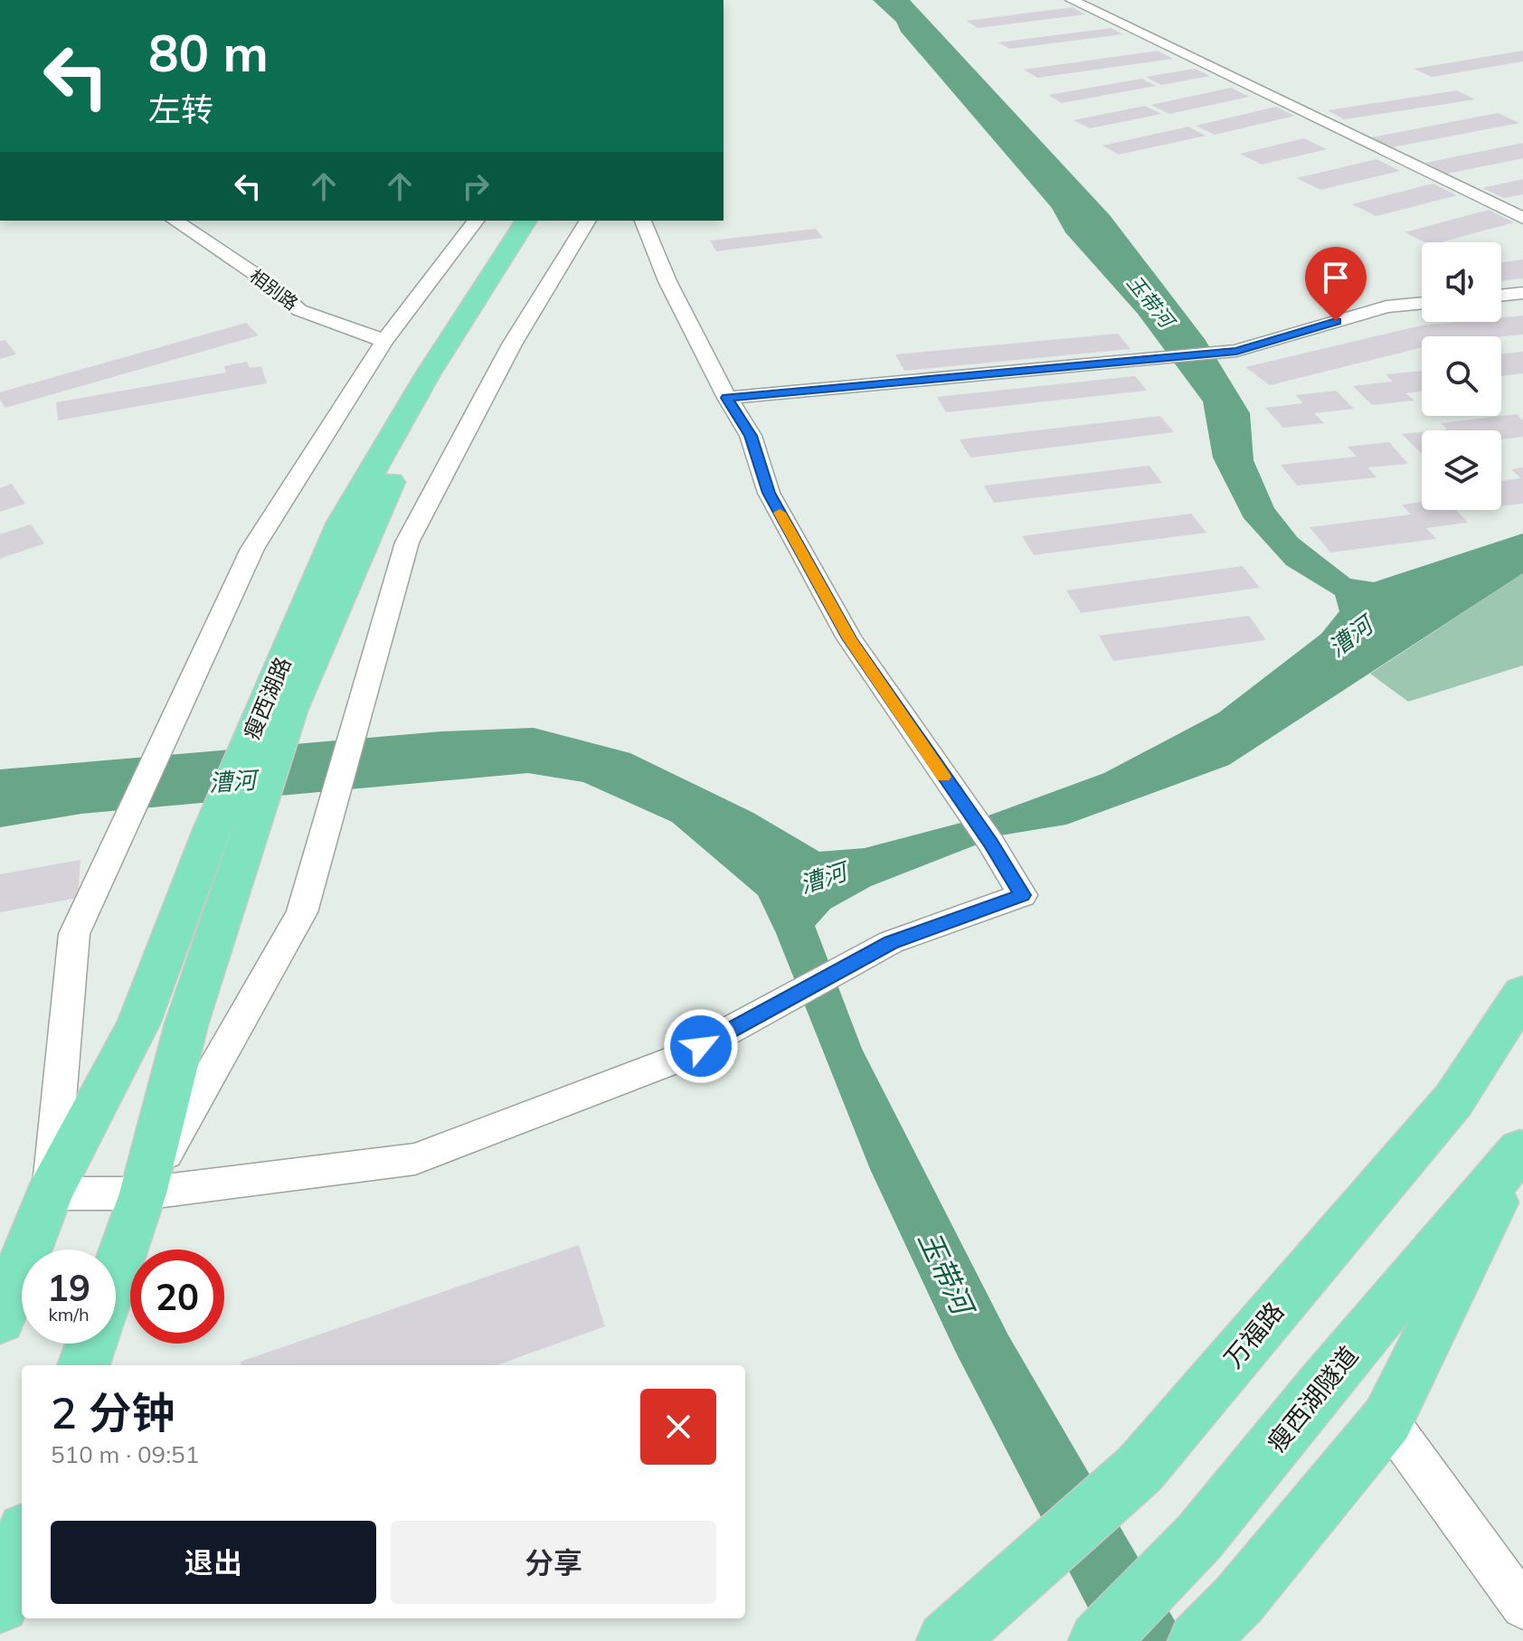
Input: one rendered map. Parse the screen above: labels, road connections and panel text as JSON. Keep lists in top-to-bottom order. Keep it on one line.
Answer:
{"streets":{"main road":["瘦西湖路","万福路","瘦西湖隧道"],"street":["相别路"]},"water":["玉带河","漕河"],"page":{"turn":["80 m","左转"],"speed":"19 km/h","limit":"20","heading":["2 分钟","510 m · 09:51"],"buttons":["退出","分享"]}}
